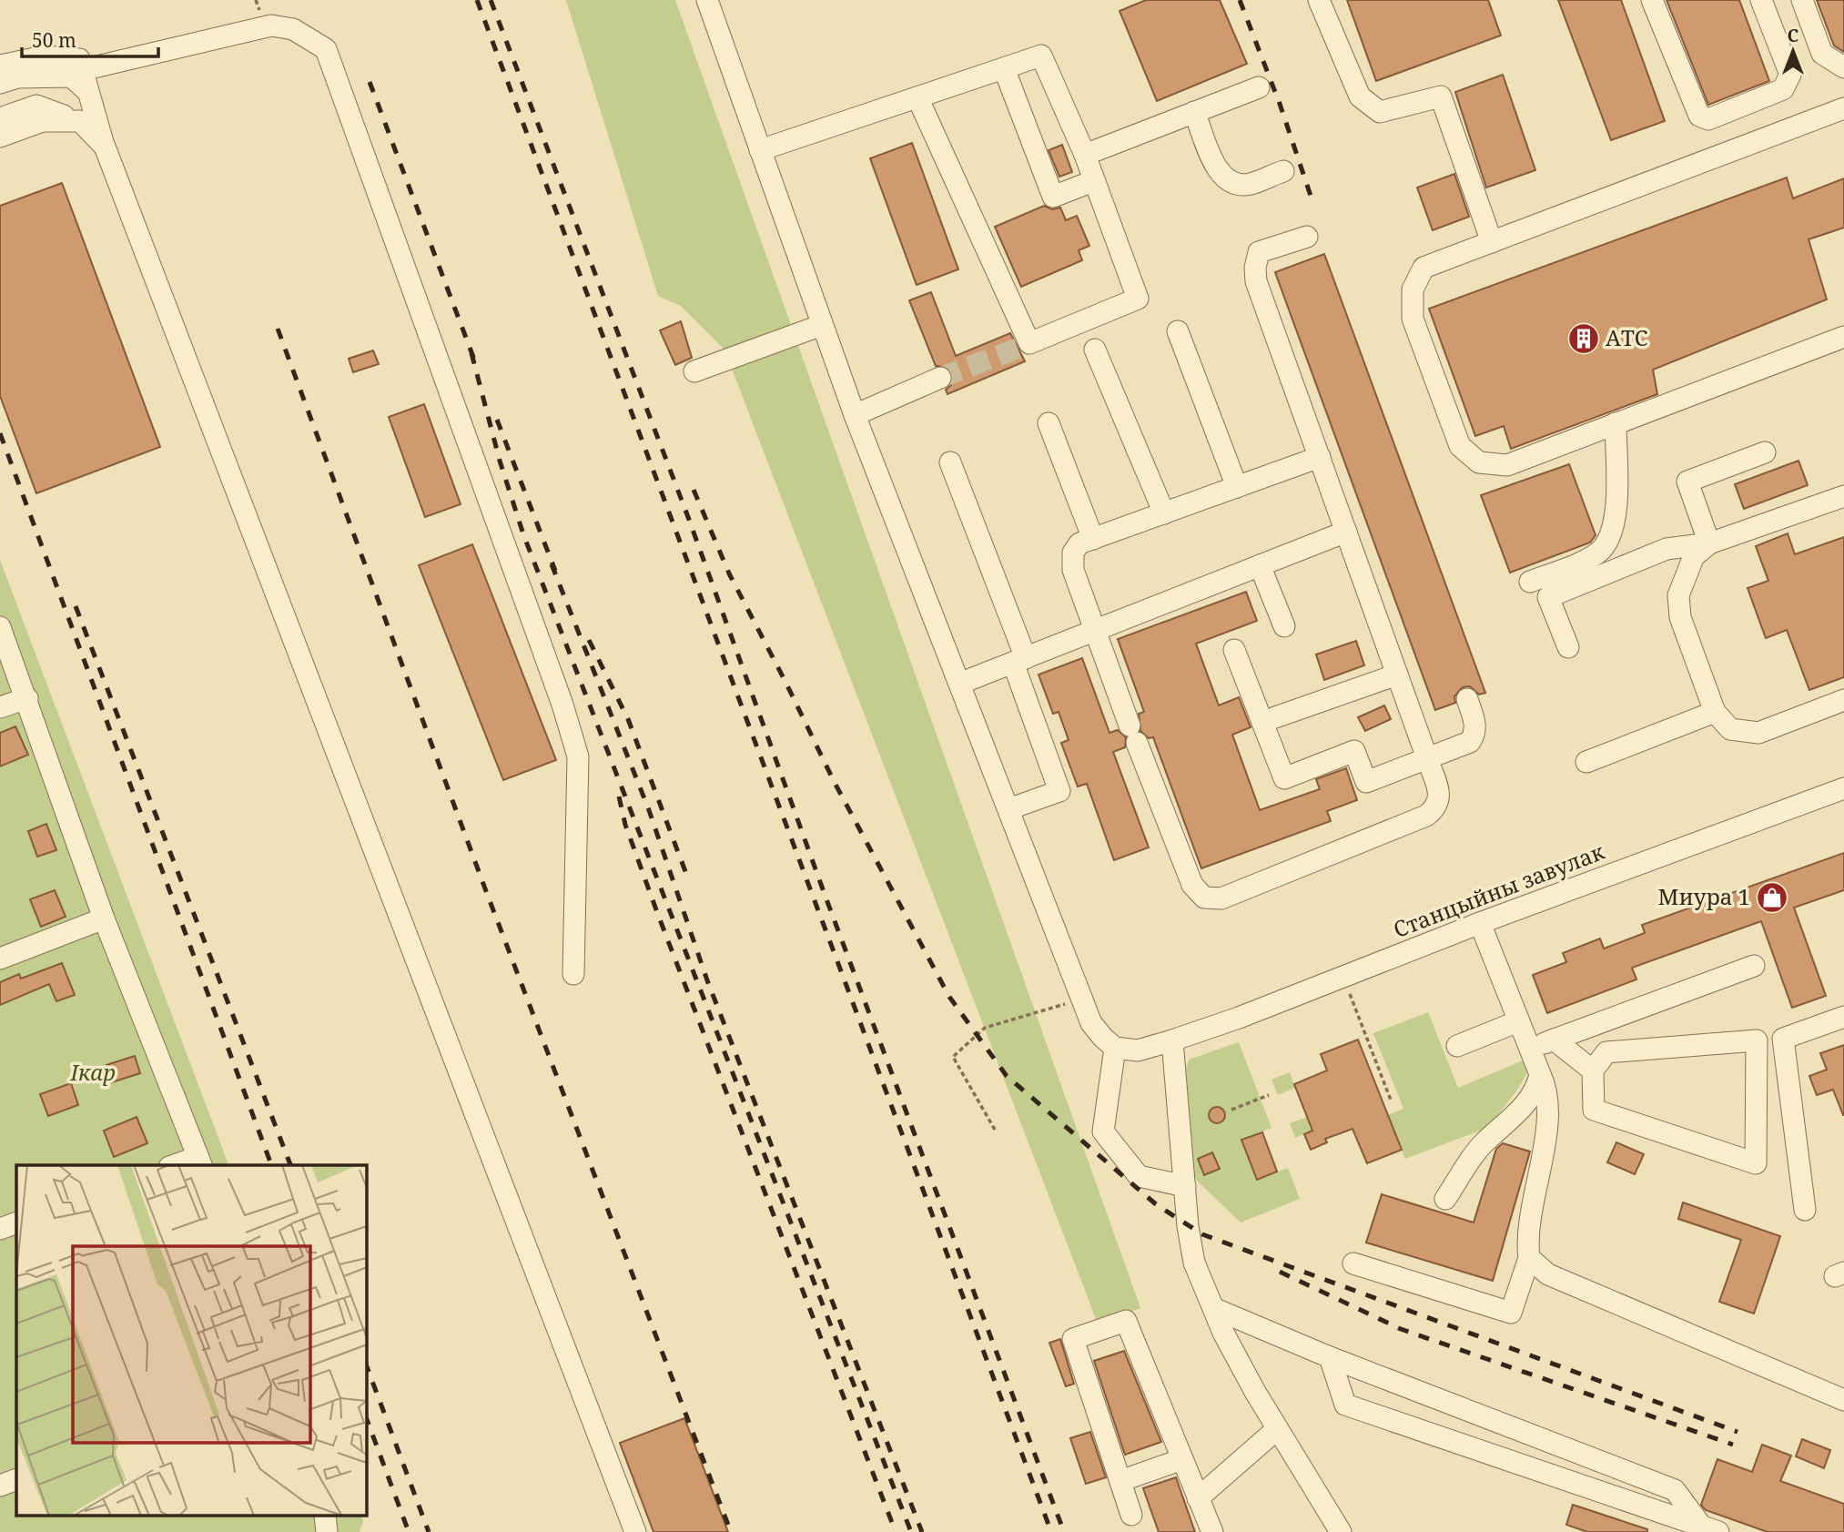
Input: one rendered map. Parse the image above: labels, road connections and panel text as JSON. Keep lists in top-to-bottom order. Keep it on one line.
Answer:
{"streets":{"street":["Станцыйны завулак"]},"parks":["Ікар"],"places":{"building":["АТС"],"shop":["Миура 1"]},"scale_bar":"50 m","north":"top"}
